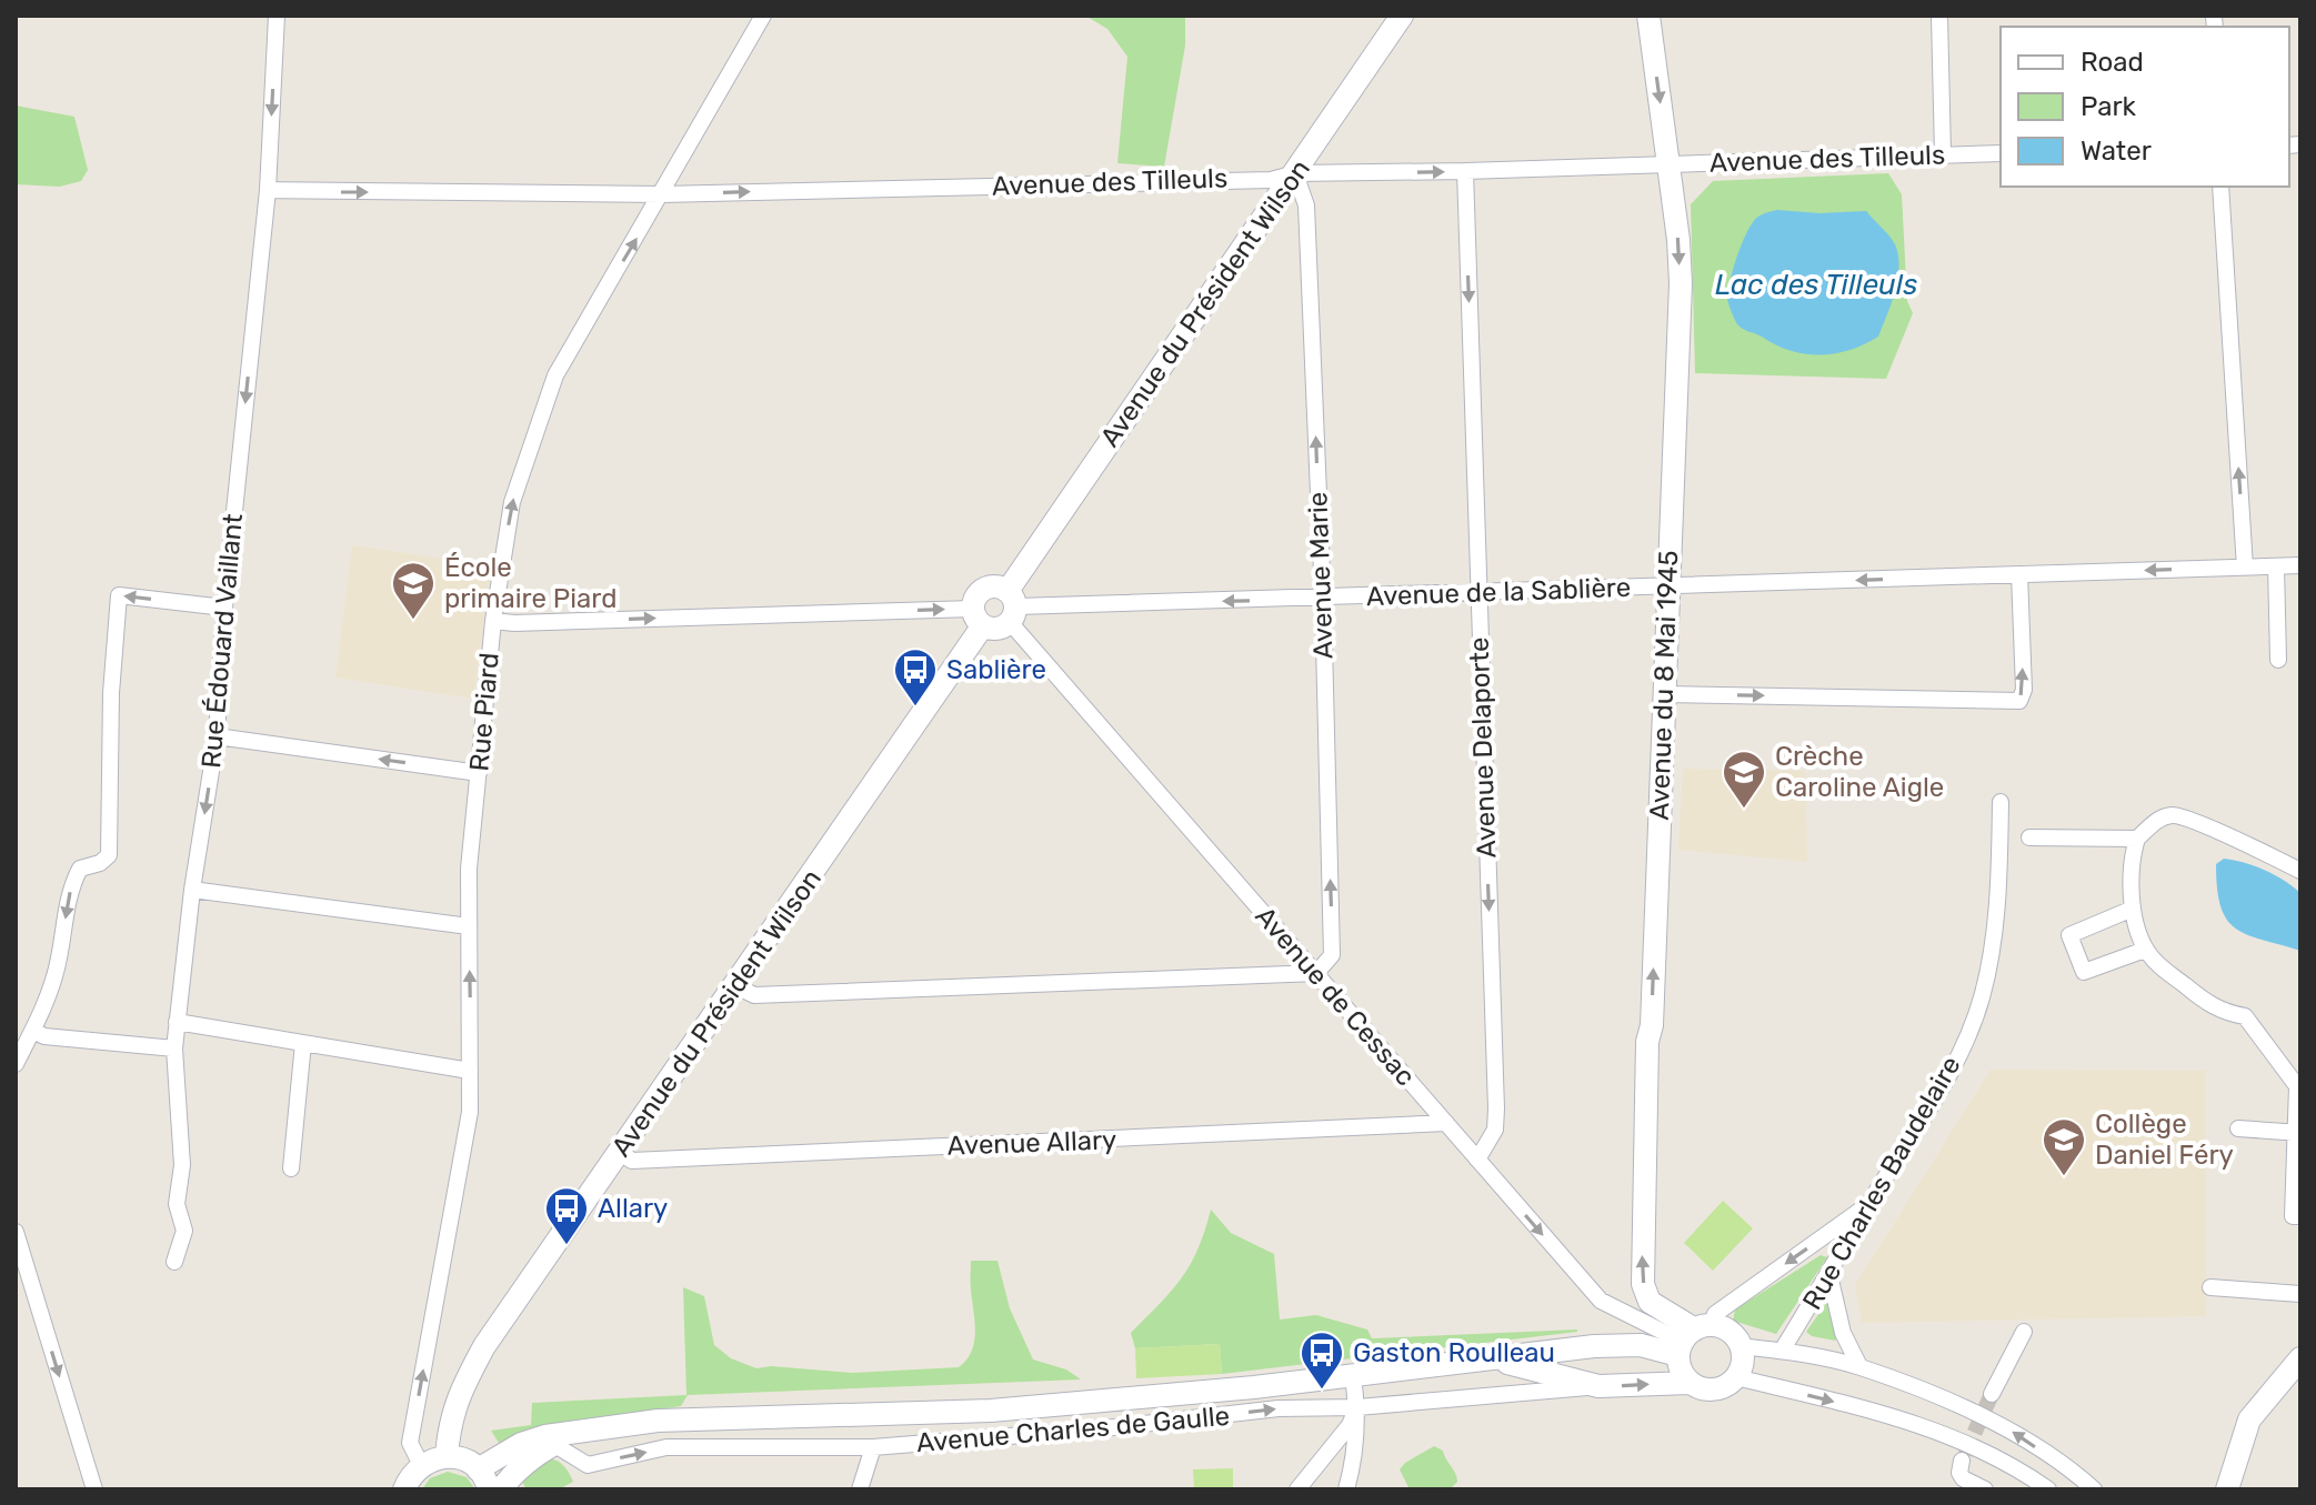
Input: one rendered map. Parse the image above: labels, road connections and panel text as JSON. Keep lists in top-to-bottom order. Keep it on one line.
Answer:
{"streets":{"street":["Avenue des Tilleuls","Avenue du Président Wilson","Avenue Marie","Avenue de la Sablière","Rue Édouard Vaillant","Avenue du 8 Mai 1945","Rue Piard","Avenue Delaporte","Avenue de Cessac","Avenue Allary","Rue Charles Baudelaire","Avenue Charles de Gaulle"]},"crossings":[["Avenue des Tilleuls","Avenue du Président Wilson"],["Avenue des Tilleuls","Avenue Marie"],["Avenue des Tilleuls","Rue Édouard Vaillant"],["Avenue des Tilleuls","Avenue du 8 Mai 1945"],["Avenue des Tilleuls","Rue Piard"],["Avenue des Tilleuls","Avenue Delaporte"],["Avenue du Président Wilson","Avenue Marie"],["Avenue du Président Wilson","Avenue de la Sablière"],["Avenue du Président Wilson","Avenue de Cessac"],["Avenue du Président Wilson","Avenue Allary"],["Avenue Marie","Avenue de la Sablière"],["Avenue Marie","Avenue de Cessac"],["Avenue de la Sablière","Avenue du 8 Mai 1945"],["Avenue de la Sablière","Avenue Delaporte"],["Avenue de la Sablière","Avenue de Cessac"],["Avenue du 8 Mai 1945","Avenue de Cessac"],["Avenue du 8 Mai 1945","Avenue Charles de Gaulle"],["Avenue Delaporte","Avenue de Cessac"],["Avenue de Cessac","Avenue Allary"],["Avenue de Cessac","Avenue Charles de Gaulle"]],"one_way":["Avenue des Tilleuls","Avenue Marie","Avenue de la Sablière","Rue Édouard Vaillant","Rue Piard","Avenue Delaporte"],"water":["Lac des Tilleuls"],"places":{"school or university":["École primaire Piard","Crèche Caroline Aigle","Collège Daniel Féry"],"bus stop":["Sablière","Allary","Gaston Roulleau"]},"legend":["Road","Park","Water"]}
